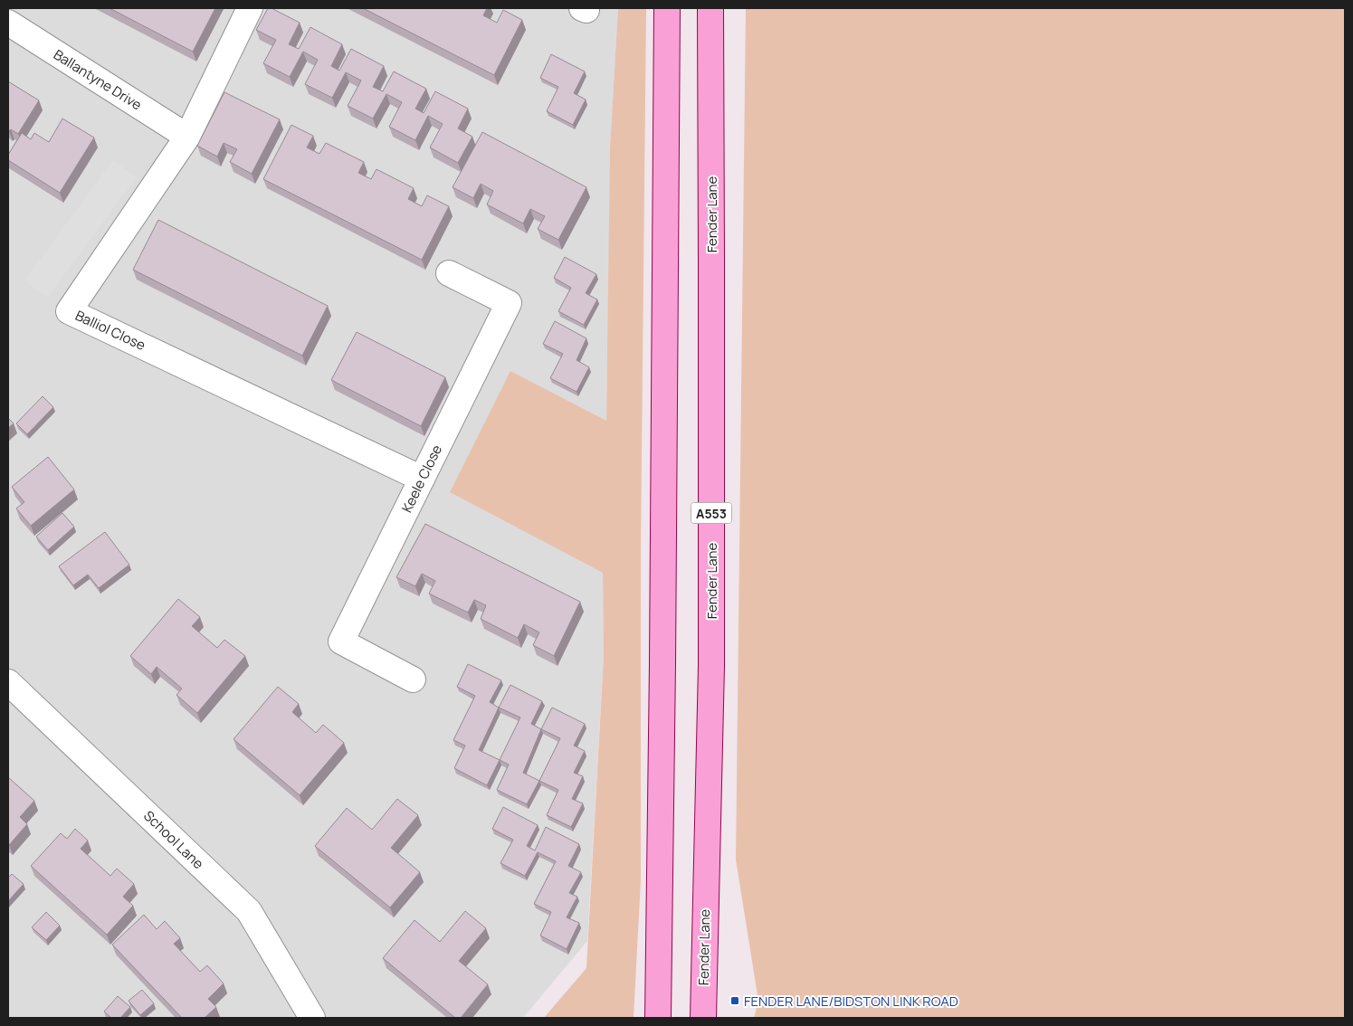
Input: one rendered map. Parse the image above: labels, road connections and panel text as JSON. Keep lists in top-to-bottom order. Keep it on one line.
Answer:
{"streets":{"main road":["Fender Lane","A553"],"street":["Ballantyne Drive","Balliol Close","Keele Close","School Lane"]},"crossings":[["Ballantyne Drive","Balliol Close"],["Balliol Close","Keele Close"]],"places":{"transit":["FENDER LANE/BIDSTON LINK ROAD"]}}
